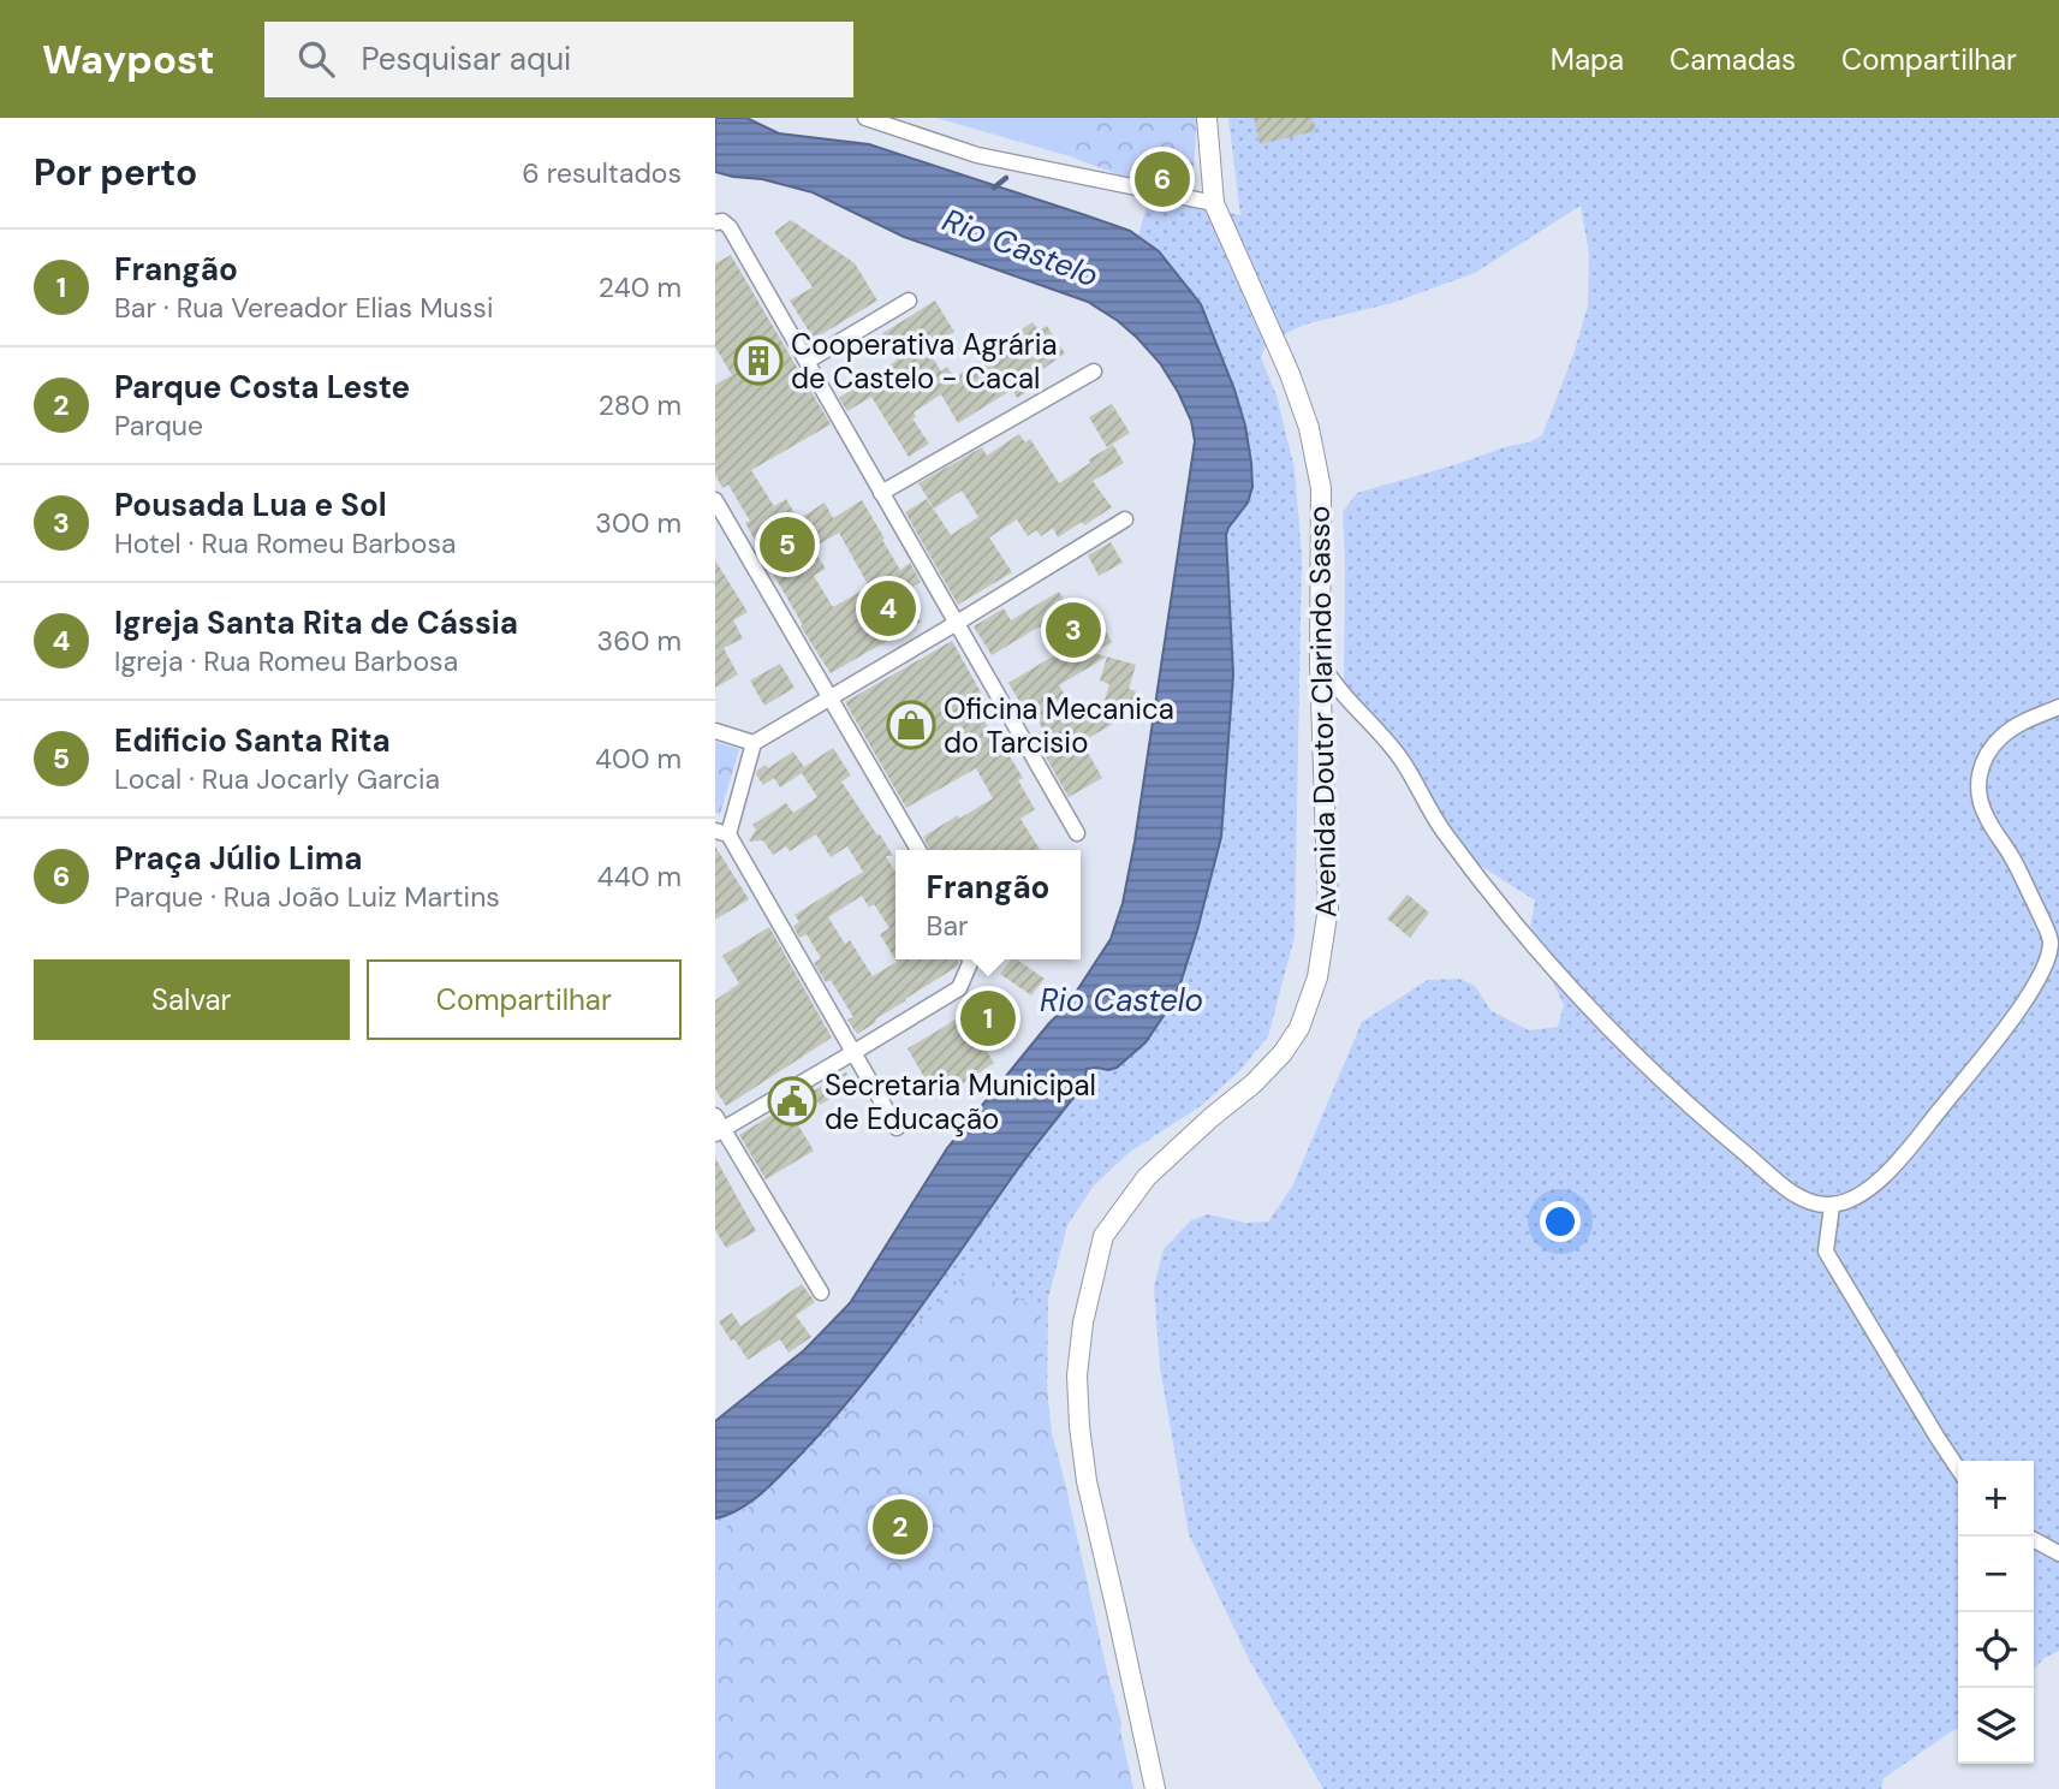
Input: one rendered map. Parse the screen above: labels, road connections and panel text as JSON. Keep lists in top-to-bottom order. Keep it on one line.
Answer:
{"streets":{"main road":["Avenida Doutor Clarindo Sasso"]},"water":["Rio Castelo"],"places":{"building":["Cooperativa Agrária de Castelo - Cacal"],"shop":["Oficina Mecanica do Tarcisio"],"public building":["Secretaria Municipal de Educação"]},"page":{"header":"Waypost","search":"Pesquisar aqui","nav":["Mapa","Camadas","Compartilhar"],"heading":["Por perto","6 resultados"],"pins":["6","5","4","3","1","2"],"list":[{"mark":"1","name":"Frangão","note":"Bar · Rua Vereador Elias Mussi","value":"240 m"},{"mark":"2","name":"Parque Costa Leste","note":"Parque","value":"280 m"},{"mark":"3","name":"Pousada Lua e Sol","note":"Hotel · Rua Romeu Barbosa","value":"300 m"},{"mark":"4","name":"Igreja Santa Rita de Cássia","note":"Igreja · Rua Romeu Barbosa","value":"360 m"},{"mark":"5","name":"Edificio Santa Rita","note":"Local · Rua Jocarly Garcia","value":"400 m"},{"mark":"6","name":"Praça Júlio Lima","note":"Parque · Rua João Luiz Martins","value":"440 m"}],"popup":["Frangão","Bar"],"buttons":["Salvar","Compartilhar"],"map_buttons":["+","−"]}}
